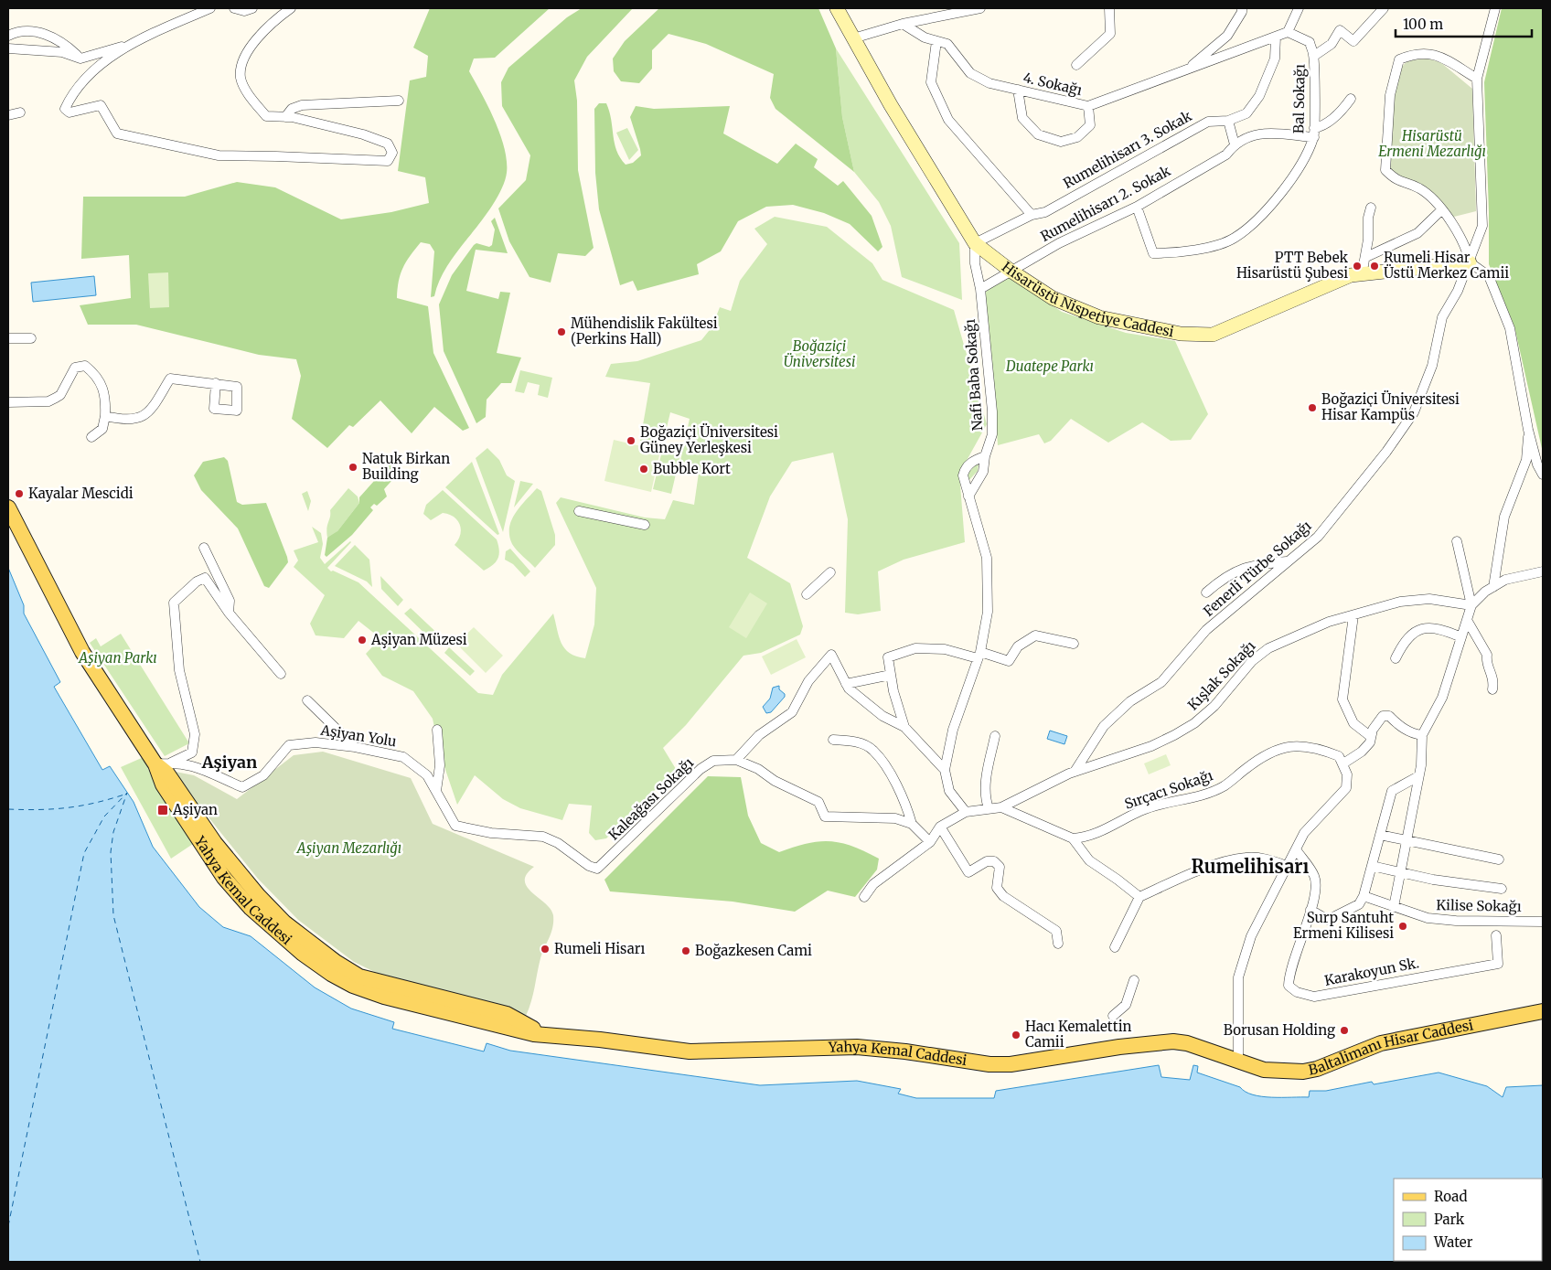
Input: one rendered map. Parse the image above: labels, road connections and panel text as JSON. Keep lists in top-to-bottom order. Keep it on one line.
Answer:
{"streets":{"main road":["Hisarüstü Nispetiye Caddesi","Yahya Kemal Caddesi","Baltalimanı Hisar Caddesi"],"street":["4. Sokağı","Bal Sokağı","Rumelihisarı 3. Sokak","Rumelihisarı 2. Sokak","Nafi Baba Sokağı","Fenerli Türbe Sokağı","Kışlak Sokağı","Aşiyan Yolu","Sırçacı Sokağı","Kaleağası Sokağı","Kilise Sokağı","Karakoyun Sk."]},"crossings":[["4. Sokağı","Bal Sokağı"],["4. Sokağı","Rumelihisarı 3. Sokak"],["Bal Sokağı","Rumelihisarı 2. Sokak"],["Rumelihisarı 3. Sokak","Hisarüstü Nispetiye Caddesi"],["Rumelihisarı 3. Sokak","Nafi Baba Sokağı"],["Rumelihisarı 2. Sokak","Hisarüstü Nispetiye Caddesi"],["Hisarüstü Nispetiye Caddesi","Nafi Baba Sokağı"],["Hisarüstü Nispetiye Caddesi","Fenerli Türbe Sokağı"],["Fenerli Türbe Sokağı","Kışlak Sokağı"],["Aşiyan Yolu","Kaleağası Sokağı"],["Aşiyan Yolu","Yahya Kemal Caddesi"],["Yahya Kemal Caddesi","Baltalimanı Hisar Caddesi"]],"districts":["Aşiyan","Rumelihisarı"],"parks":["Hisarüstü Ermeni Mezarlığı","Boğaziçi Üniversitesi","Duatepe Parkı","Aşiyan Parkı","Aşiyan Mezarlığı"],"places":{"other":["PTT Bebek Hisarüstü Şubesi","Rumeli Hisar Üstü Merkez Camii","Mühendislik Fakültesi (Perkins Hall)","Boğaziçi Üniversitesi Hisar Kampüs","Boğaziçi Üniversitesi Güney Yerleşkesi","Natuk Birkan Building","Bubble Kort","Kayalar Mescidi","Aşiyan Müzesi","Surp Santuht Ermeni Kilisesi","Rumeli Hisarı","Boğazkesen Cami","Borusan Holding","Hacı Kemalettin Camii"],"transit":["Aşiyan"]},"legend":["Road","Park","Water"],"scale_bar":"100 m"}
